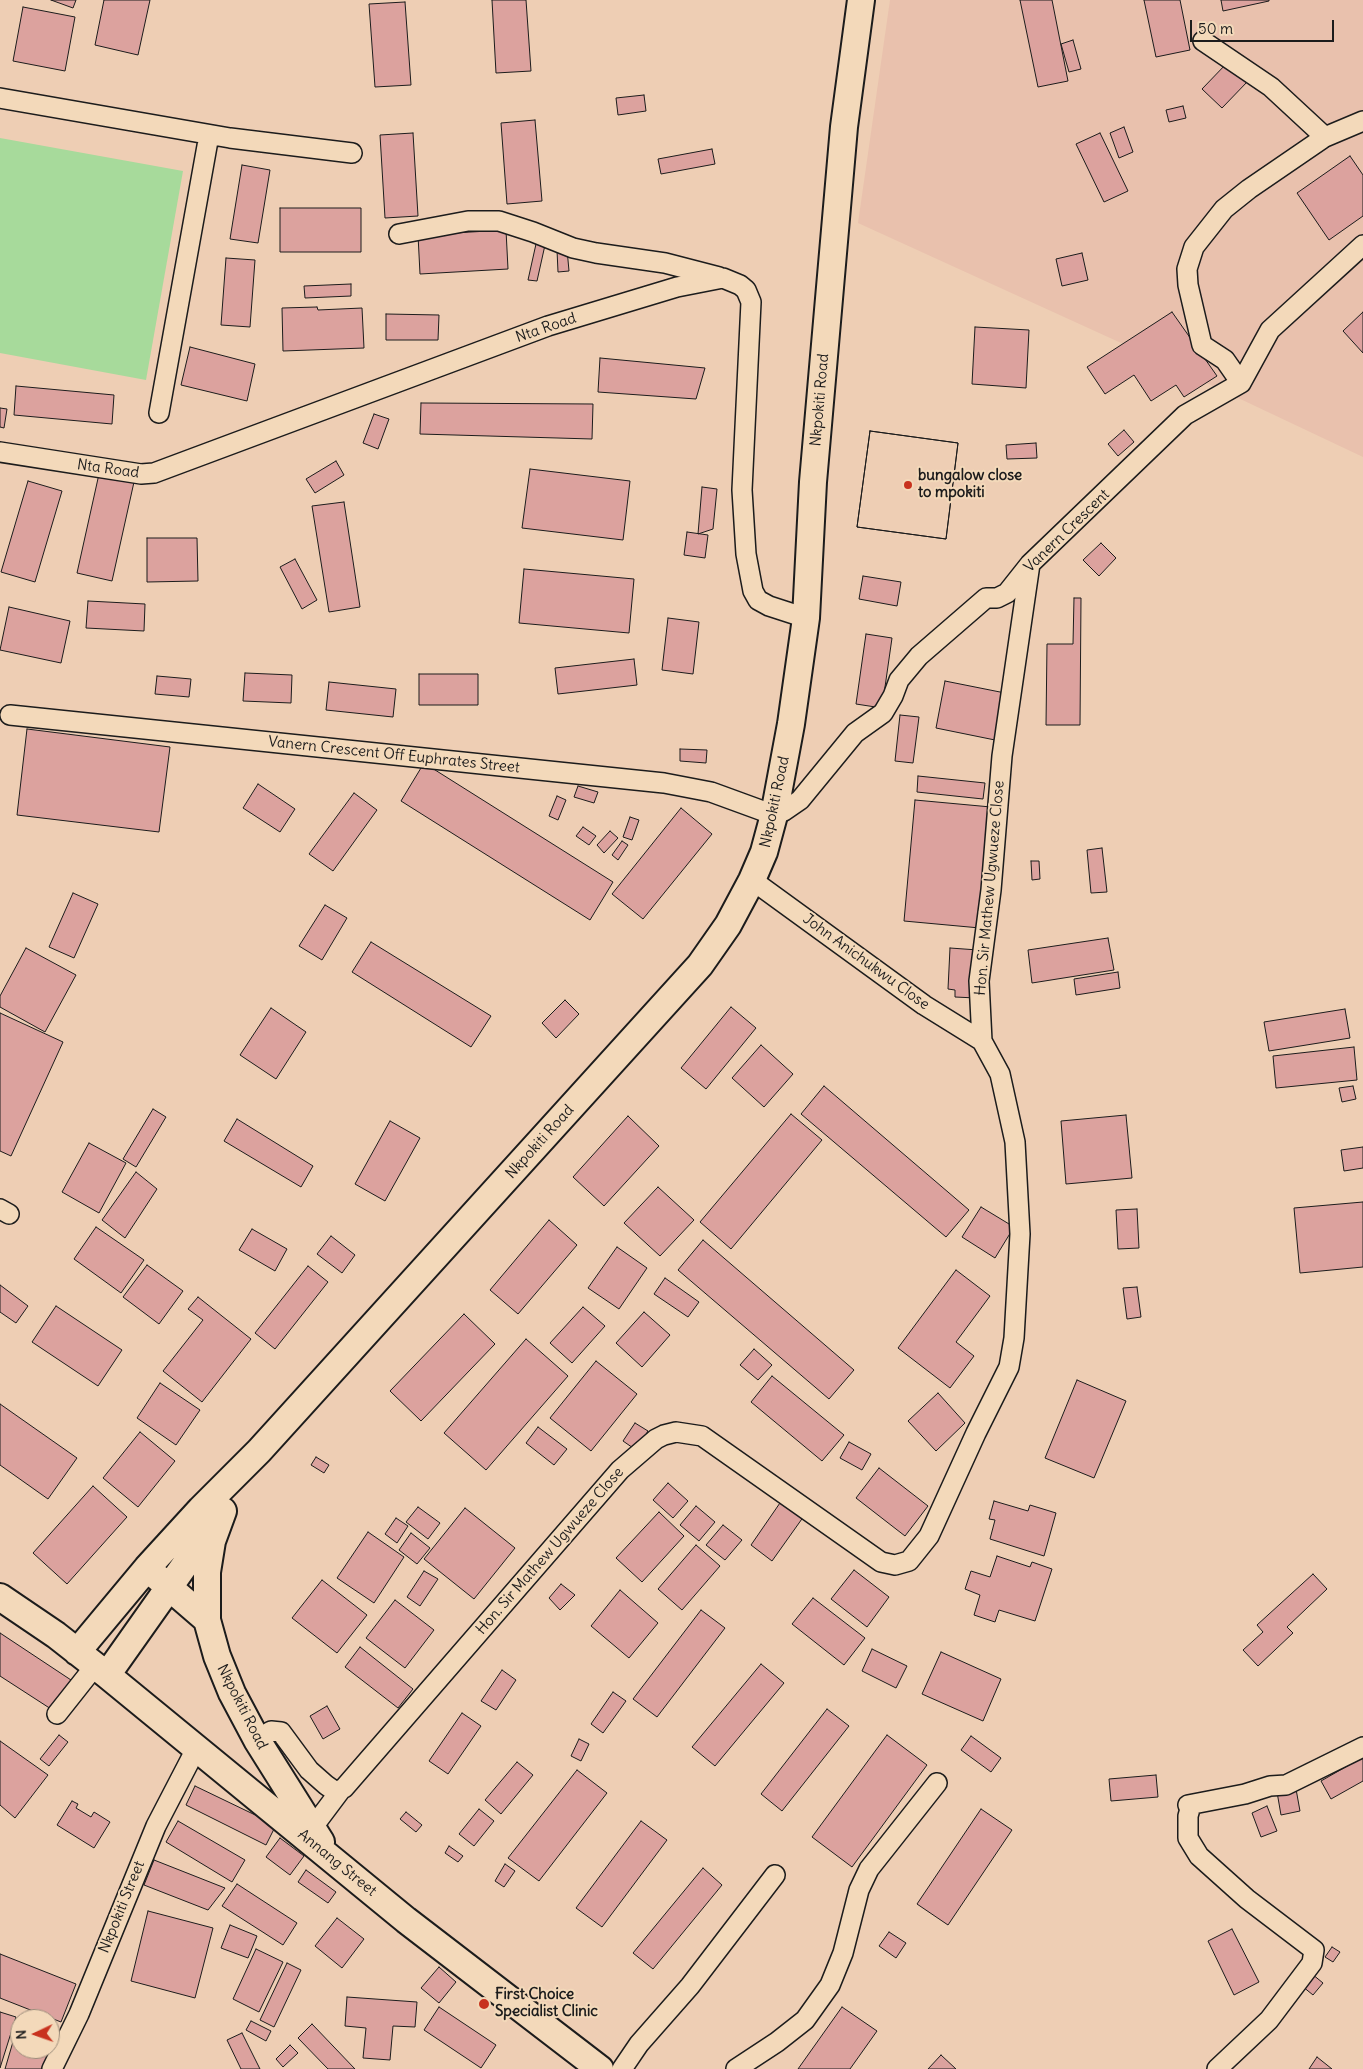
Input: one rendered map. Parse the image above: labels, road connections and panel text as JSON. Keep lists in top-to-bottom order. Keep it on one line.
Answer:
{"streets":{"main road":["Nkpokiti Road","Annang Street"],"street":["Nta Road","Vanern Crescent","Vanern Crescent Off Euphrates Street","Hon. Sir Mathew Ugwueze Close","John Anichukwu Close","Nkpokiti Street"]},"crossings":[["Nkpokiti Road","Vanern Crescent"],["Nkpokiti Road","Vanern Crescent Off Euphrates Street"],["Nkpokiti Road","Hon. Sir Mathew Ugwueze Close"],["Nkpokiti Road","John Anichukwu Close"],["Nkpokiti Road","Annang Street"],["Vanern Crescent","Vanern Crescent Off Euphrates Street"],["Vanern Crescent","Hon. Sir Mathew Ugwueze Close"],["Hon. Sir Mathew Ugwueze Close","John Anichukwu Close"],["Annang Street","Nkpokiti Street"]],"places":["bungalow close to mpokiti","First Choice Specialist Clinic"],"scale_bar":"50 m","north":"left"}
